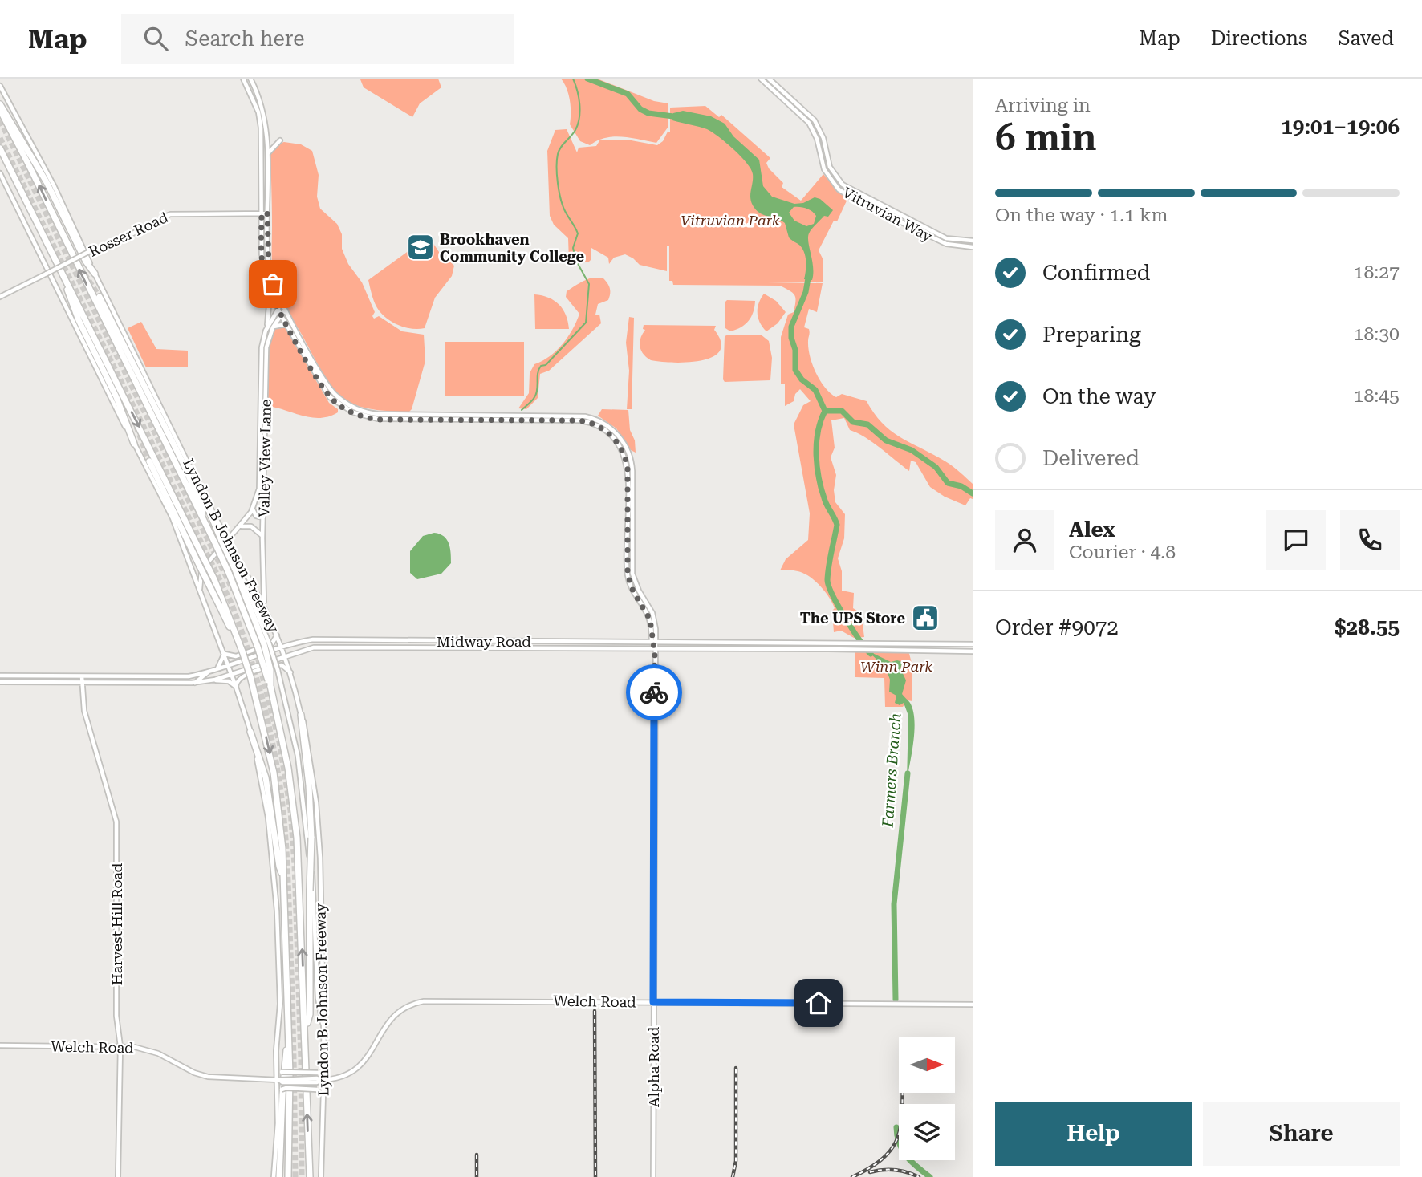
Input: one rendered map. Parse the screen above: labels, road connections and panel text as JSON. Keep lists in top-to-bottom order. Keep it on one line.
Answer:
{"streets":{"highway":["Lyndon B Johnson Freeway"],"main road":["Vitruvian Way","Rosser Road","Valley View Lane","Midway Road","Harvest Hill Road","Welch Road","Alpha Road"]},"crossings":[["Valley View Lane","Lyndon B Johnson Freeway"],["Valley View Lane","Alpha Road"],["Lyndon B Johnson Freeway","Midway Road"],["Lyndon B Johnson Freeway","Welch Road"],["Midway Road","Harvest Hill Road"],["Midway Road","Alpha Road"],["Harvest Hill Road","Welch Road"],["Welch Road","Alpha Road"]],"water":["Farmers Branch"],"parks":["Vitruvian Park","Winn Park"],"places":{"school or university":["Brookhaven Community College"],"public building":["The UPS Store"]},"north":"right","page":{"header":"Map","search":"Search here","nav":["Map","Directions","Saved"],"heading":["6 min","Arriving in","19:01–19:06"],"panel":["Alex","Courier · 4.8","Order #9072","$28.55"],"bar":"On the way · 1.1 km","list":[["Confirmed","18:27"],["Preparing","18:30"],["On the way","18:45"],"Delivered"],"buttons":["Help","Share"]}}
